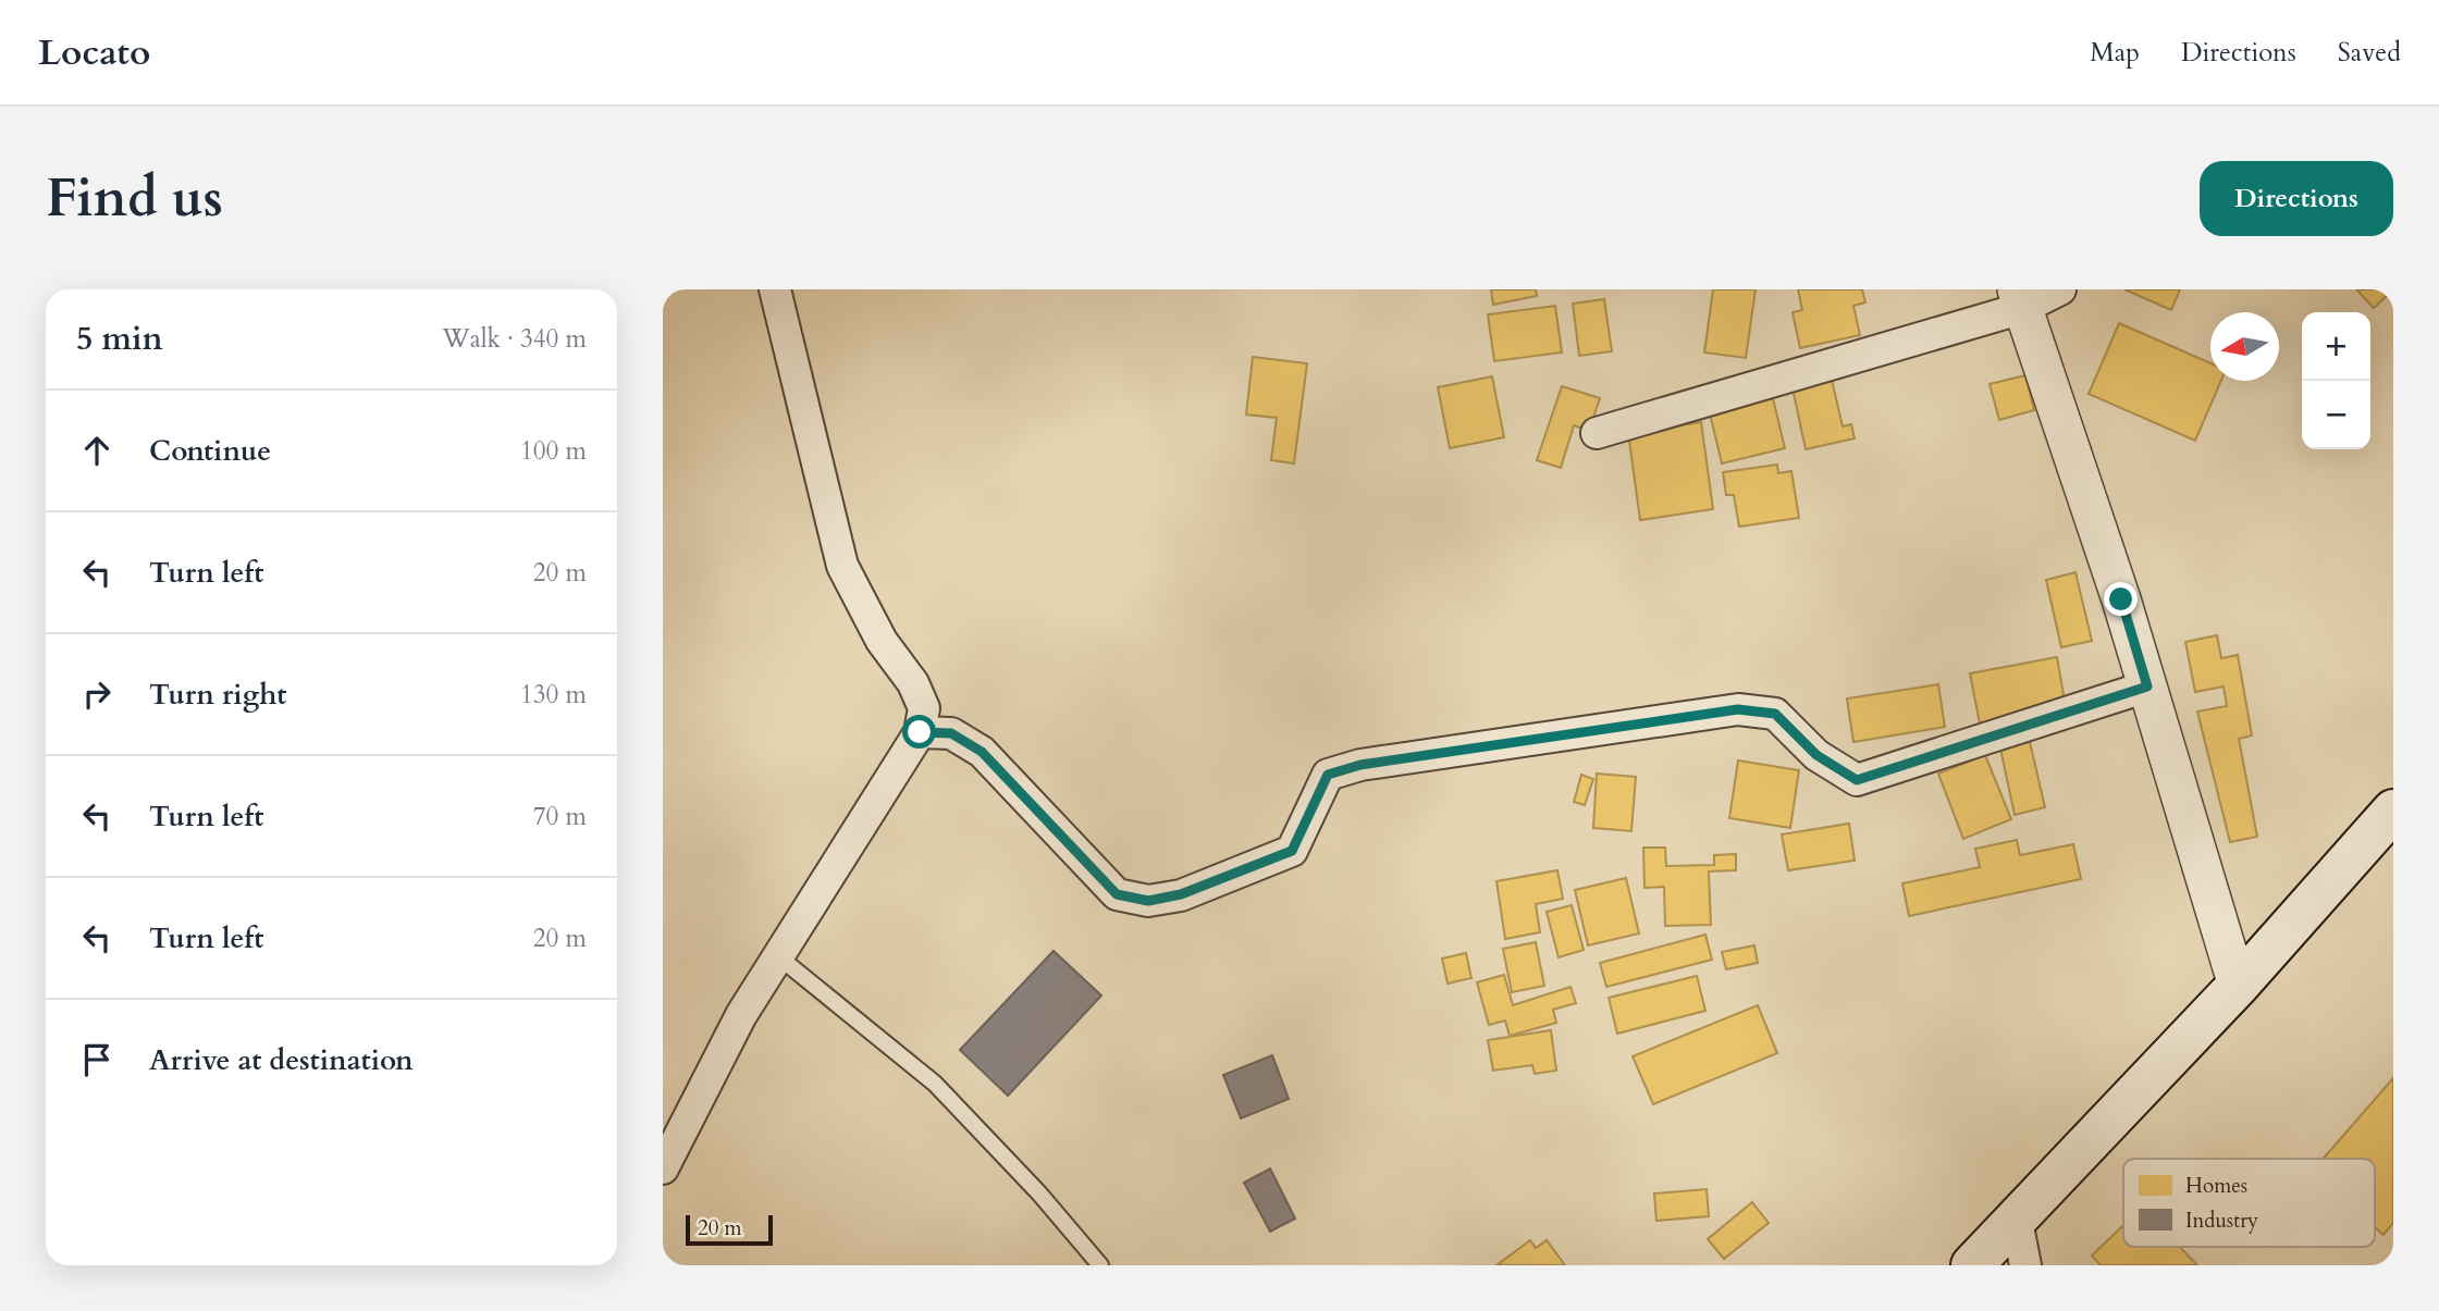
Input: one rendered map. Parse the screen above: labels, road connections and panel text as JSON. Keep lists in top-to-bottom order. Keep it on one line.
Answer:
{"legend":["Homes","Industry"],"scale_bar":"20 m","north":"left","page":{"header":"Locato","nav":["Map","Directions","Saved"],"buttons":"Directions","title":"Find us","heading":["5 min","Walk · 340 m"],"map_buttons":["+","−"],"list":[["Continue","100 m"],["Turn left","20 m"],["Turn right","130 m"],["Turn left","70 m"],["Turn left","20 m"],"Arrive at destination"],"scale":"20 m"}}
